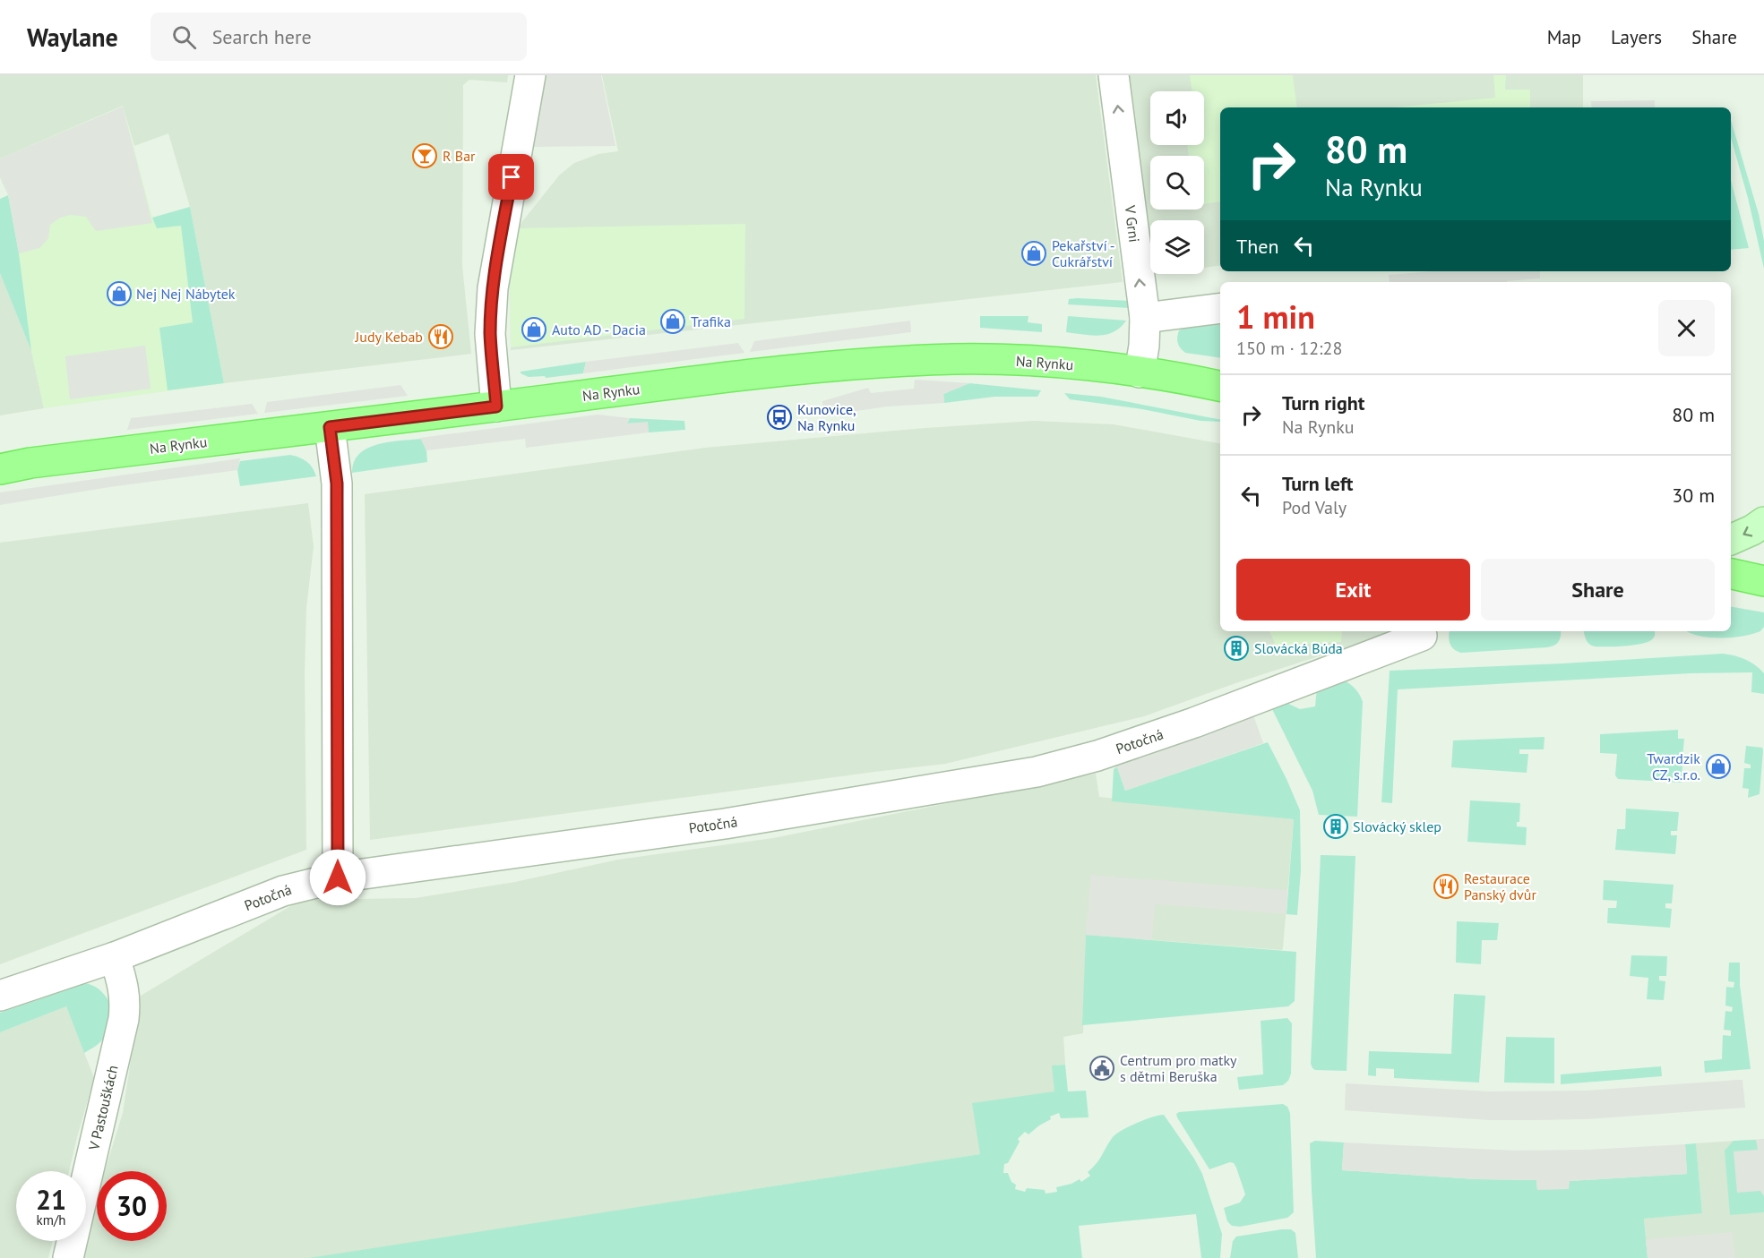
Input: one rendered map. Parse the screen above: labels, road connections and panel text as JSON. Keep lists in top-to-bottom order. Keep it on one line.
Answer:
{"streets":{"main road":["Na Rynku"],"street":["V Grni","Potočná","V Pastouškách"]},"crossings":[["V Grni","Na Rynku"],["Potočná","V Pastouškách"]],"one_way":["V Grni"],"places":{"bar":["R Bar"],"shop":["Pekařství - Cukrářství","Nej Nej Nábytek","Trafika","Auto AD - Dacia","Twardzik CZ, s.r.o."],"restaurant":["Judy Kebab","Restaurace Panský dvůr"],"bus stop":["Kunovice, Na Rynku"],"building":["Slovácká Búda","Slovácký sklep"],"public building":["Centrum pro matky s dětmi Beruška"]},"page":{"header":"Waylane","search":"Search here","nav":["Map","Layers","Share"],"turn":["80 m","Na Rynku"],"then":"Then","heading":["1 min","150 m · 12:28"],"list":[{"name":"Turn right","note":"Na Rynku","value":"80 m"},{"name":"Turn left","note":"Pod Valy","value":"30 m"}],"buttons":["Exit","Share"],"speed":"21 km/h","limit":"30"}}
